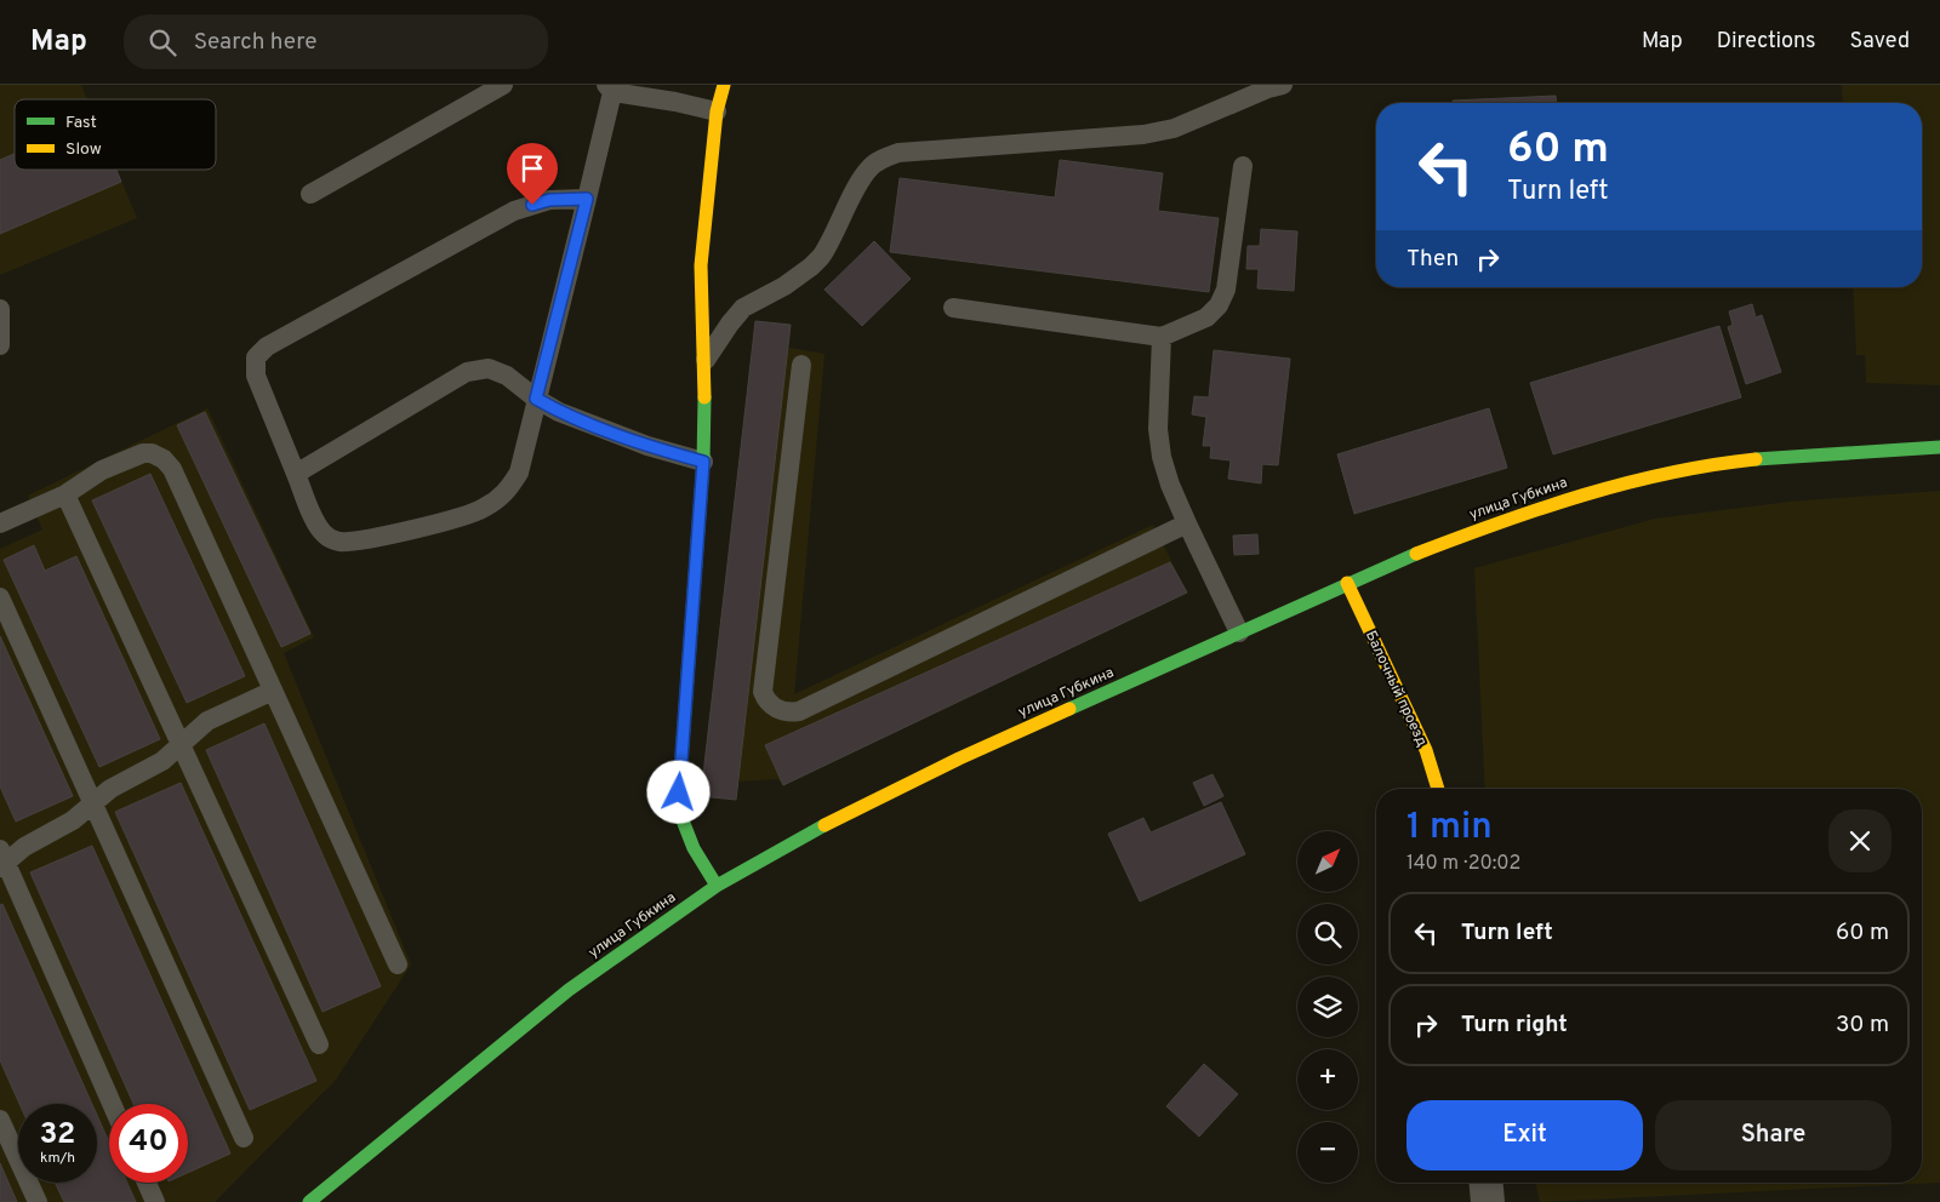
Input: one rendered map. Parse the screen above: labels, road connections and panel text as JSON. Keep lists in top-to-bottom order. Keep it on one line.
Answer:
{"streets":{"street":["улица Губкина","Балочный проезд"]},"crossings":[["улица Губкина","Балочный проезд"]],"legend":["Fast","Slow"],"north":"top right","page":{"header":"Map","search":"Search here","nav":["Map","Directions","Saved"],"turn":["60 m","Turn left"],"then":"Then","heading":["1 min","140 m · 20:02"],"map_buttons":["+","−"],"list":[{"name":"Turn left","value":"60 m"},{"name":"Turn right","value":"30 m"}],"buttons":["Exit","Share"],"speed":"32 km/h","limit":"40"}}
